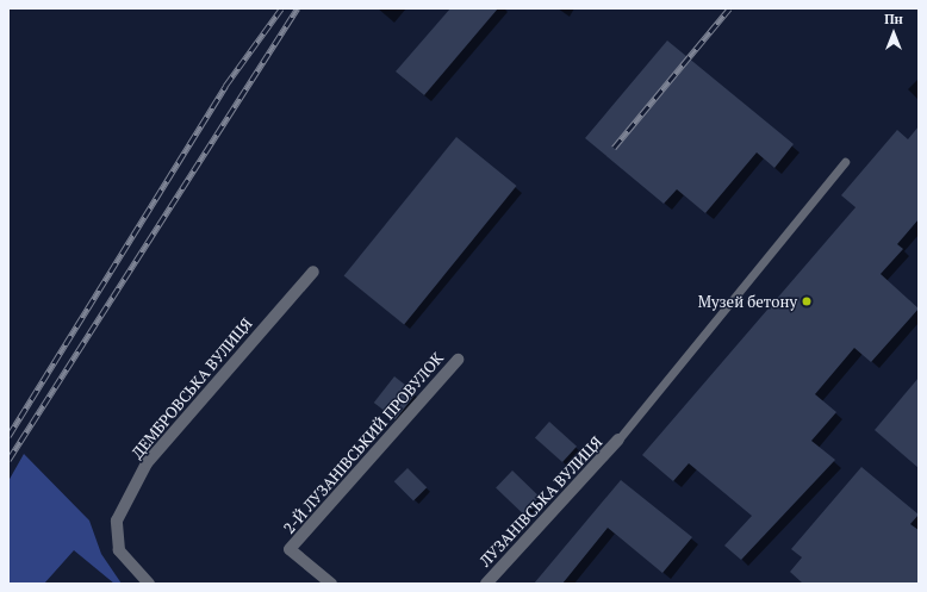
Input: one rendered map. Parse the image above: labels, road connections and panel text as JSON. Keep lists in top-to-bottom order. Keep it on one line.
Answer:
{"streets":{"street":["ДЕМБРОВСЬКА ВУЛИЦЯ","2-Й ЛУЗАНІВСЬКИЙ ПРОВУЛОК","ЛУЗАНІВСЬКА ВУЛИЦЯ"]},"places":["Музей бетону"],"north":"top"}
